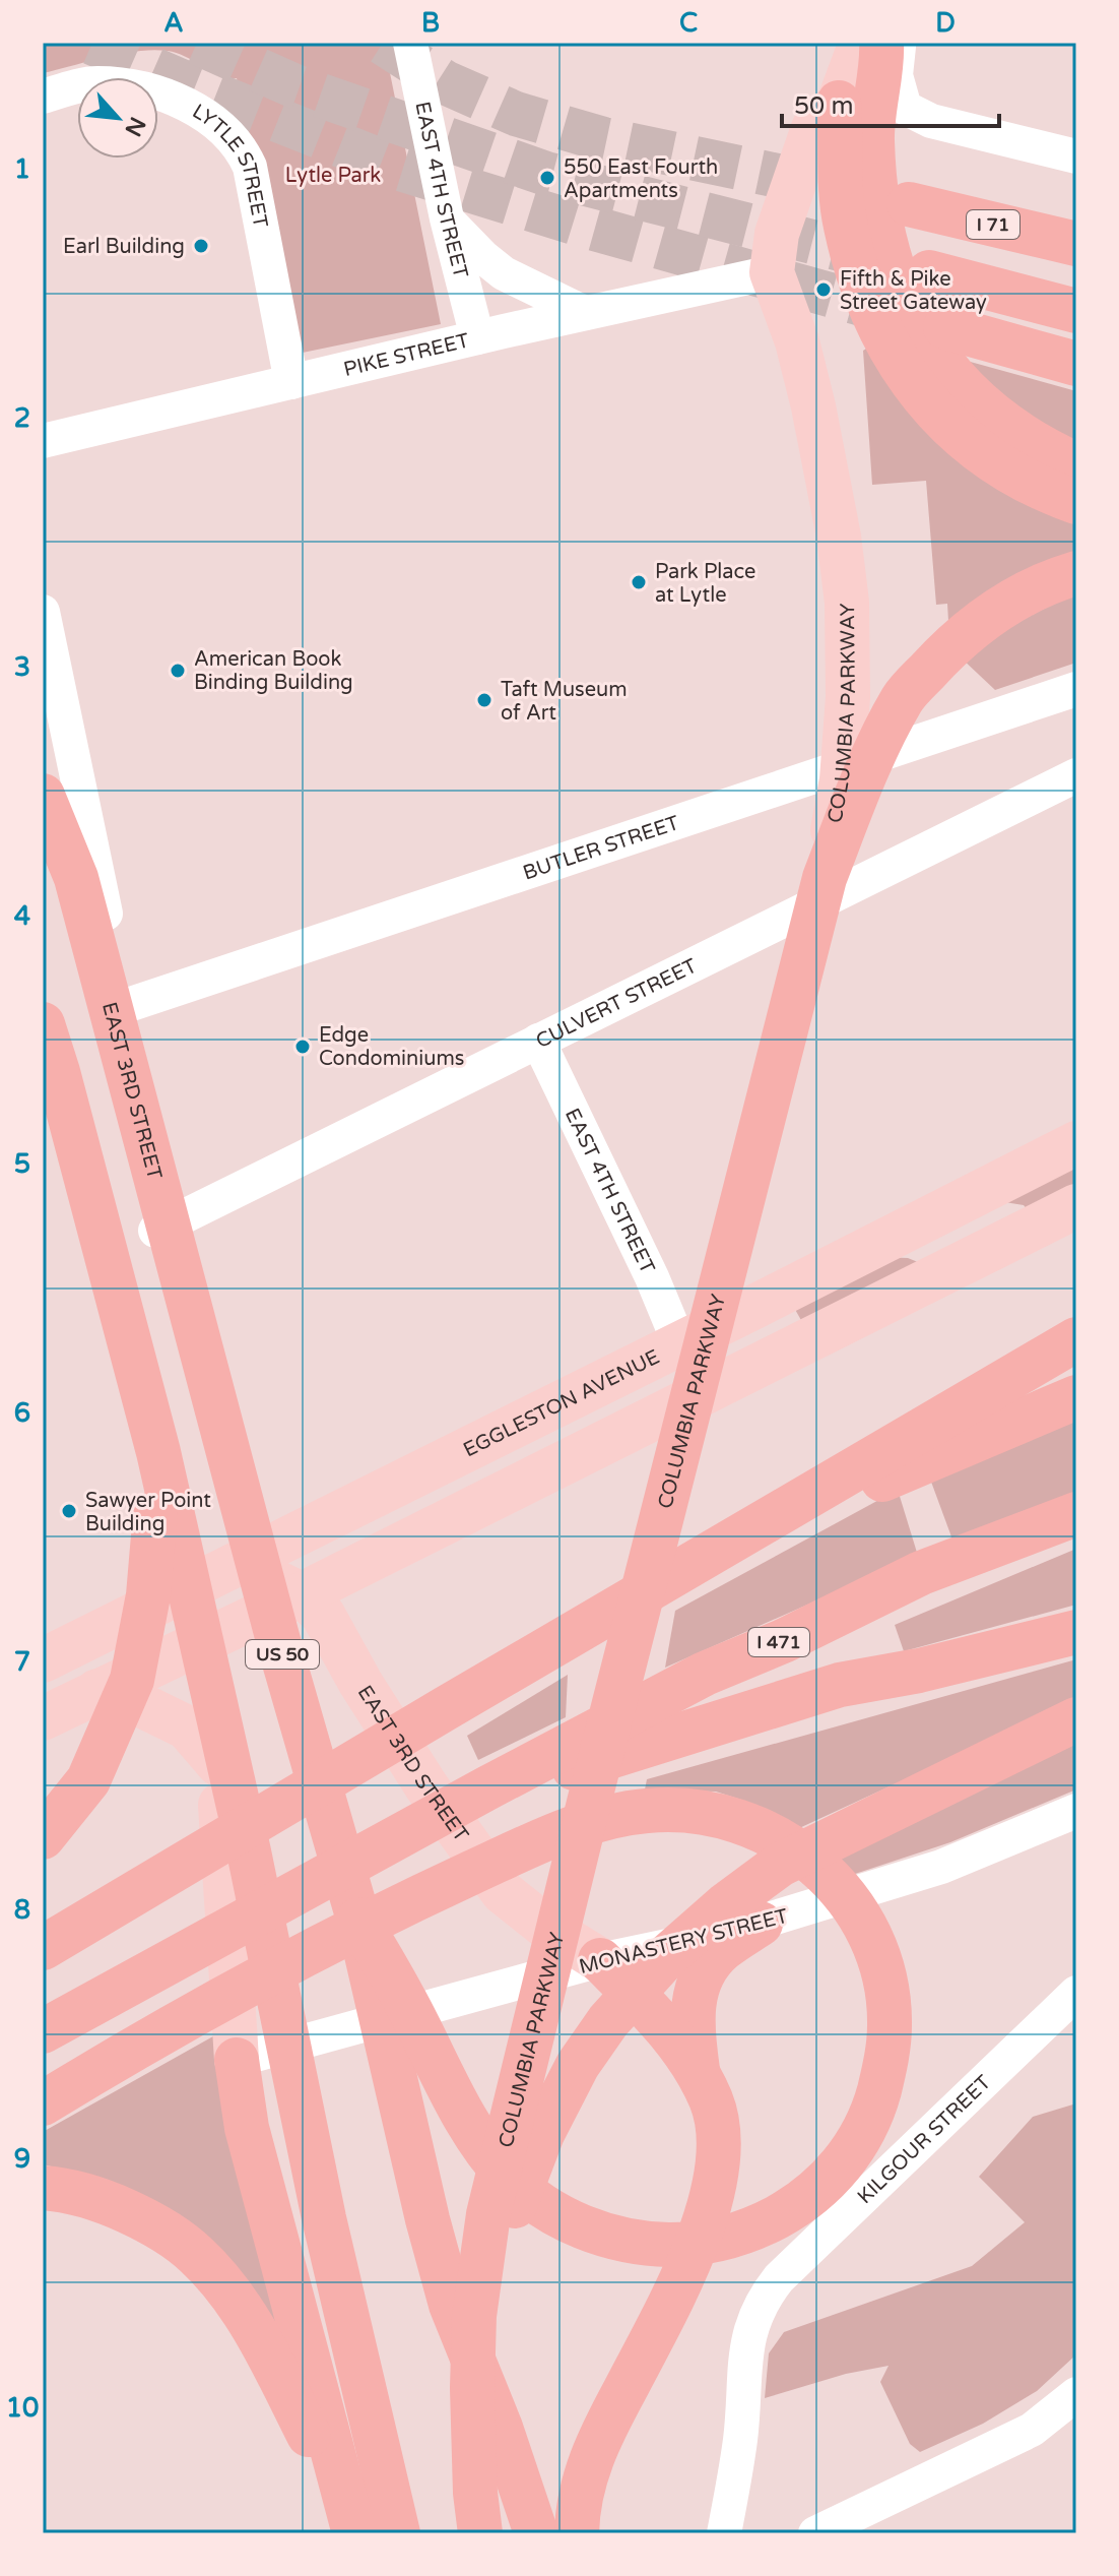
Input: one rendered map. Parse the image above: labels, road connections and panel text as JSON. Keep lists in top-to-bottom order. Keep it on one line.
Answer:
{"streets":{"highway":["I 71","COLUMBIA PARKWAY","I 471","US 50"],"main road":["EAST 3RD STREET","EGGLESTON AVENUE"],"street":["LYTLE STREET","EAST 4TH STREET","PIKE STREET","BUTLER STREET","CULVERT STREET","MONASTERY STREET","KILGOUR STREET"]},"crossings":[["LYTLE STREET","PIKE STREET"],["EAST 4TH STREET","PIKE STREET"],["EAST 4TH STREET","CULVERT STREET"],["EAST 4TH STREET","EGGLESTON AVENUE"],["PIKE STREET","COLUMBIA PARKWAY"],["BUTLER STREET","EAST 3RD STREET"],["CULVERT STREET","EAST 3RD STREET"],["EAST 3RD STREET","EGGLESTON AVENUE"],["EAST 3RD STREET","MONASTERY STREET"]],"parks":["Lytle Park"],"places":["550 East Fourth Apartments","Earl Building","Fifth & Pike Street Gateway","Park Place at Lytle","American Book Binding Building","Taft Museum of Art","Edge Condominiums","Sawyer Point Building"],"scale_bar":"50 m","north":"bottom right","grid":{"columns":["A","B","C","D"],"rows":["1","2","3","4","5","6","7","8","9","10"]}}
